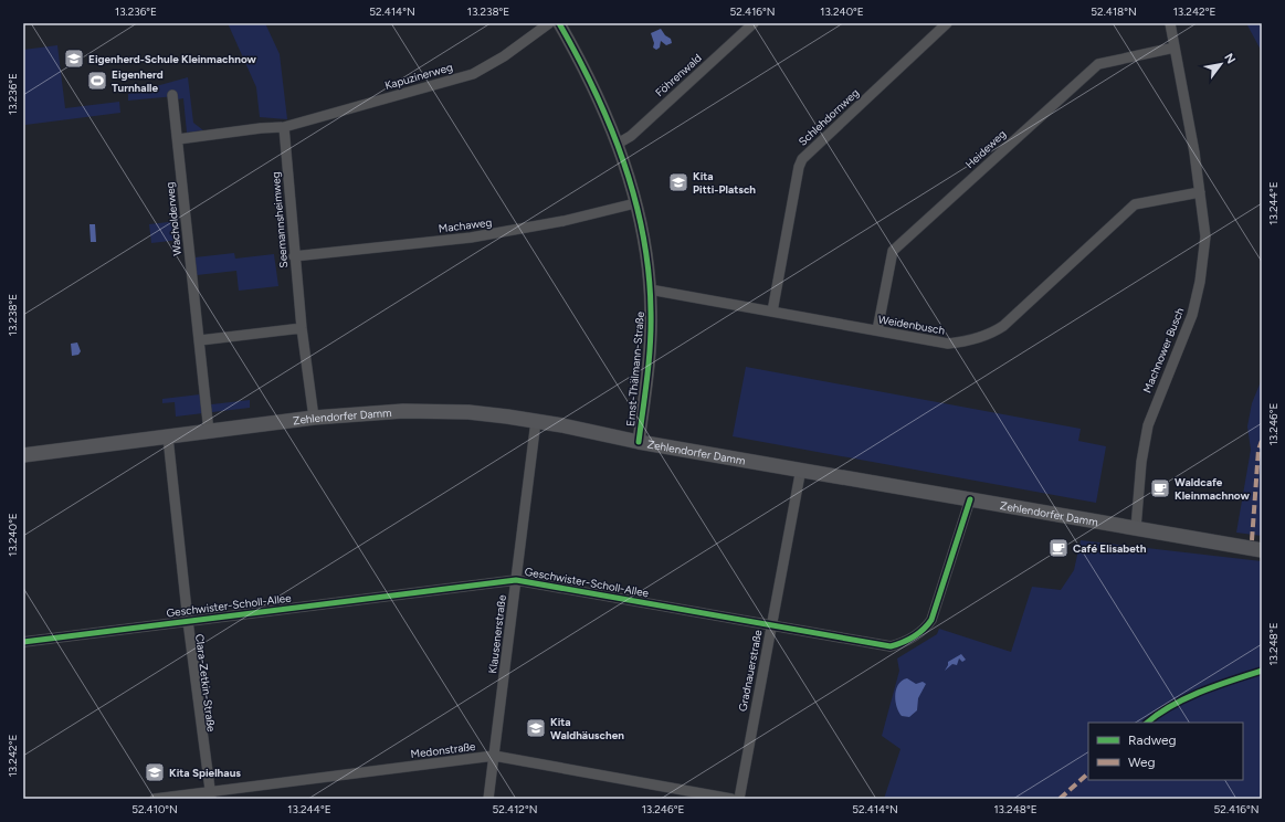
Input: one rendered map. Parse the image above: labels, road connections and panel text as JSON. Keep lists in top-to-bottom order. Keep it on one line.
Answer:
{"streets":{"main road":["Zehlendorfer Damm"],"street":["Föhrenwald","Kapuzinerweg","Schlehdornweg","Heideweg","Wacholderweg","Seemannsheimweg","Machaweg","Weidenbusch","Machnower Busch","Ernst-Thälmann-Straße","Geschwister-Scholl-Allee","Klausenerstraße","Gradnauerstraße","Clara-Zetkin-Straße","Medonstraße"]},"crossings":[["Föhrenwald","Ernst-Thälmann-Straße"],["Kapuzinerweg","Seemannsheimweg"],["Schlehdornweg","Weidenbusch"],["Heideweg","Weidenbusch"],["Heideweg","Machnower Busch"],["Wacholderweg","Zehlendorfer Damm"],["Seemannsheimweg","Machaweg"],["Seemannsheimweg","Zehlendorfer Damm"],["Machaweg","Ernst-Thälmann-Straße"],["Weidenbusch","Machnower Busch"],["Weidenbusch","Ernst-Thälmann-Straße"],["Machnower Busch","Zehlendorfer Damm"],["Ernst-Thälmann-Straße","Zehlendorfer Damm"],["Zehlendorfer Damm","Geschwister-Scholl-Allee"],["Zehlendorfer Damm","Klausenerstraße"],["Zehlendorfer Damm","Gradnauerstraße"],["Zehlendorfer Damm","Clara-Zetkin-Straße"],["Geschwister-Scholl-Allee","Klausenerstraße"],["Geschwister-Scholl-Allee","Gradnauerstraße"],["Geschwister-Scholl-Allee","Clara-Zetkin-Straße"],["Klausenerstraße","Medonstraße"],["Clara-Zetkin-Straße","Medonstraße"]],"places":{"school or university":["Eigenherd-Schule Kleinmachnow","Kita Pitti-Platsch","Kita Waldhäuschen","Kita Spielhaus"],"sports":["Eigenherd Turnhalle"],"cafe":["Waldcafe Kleinmachnow","Café Elisabeth"]},"legend":["Radweg","Weg"],"north":"top right","coordinates":["13.236°E","52.414°N","13.238°E","52.416°N","13.240°E","52.418°N","13.242°E","13.244°E","13.246°E","13.248°E","52.410°N","52.412°N"]}
